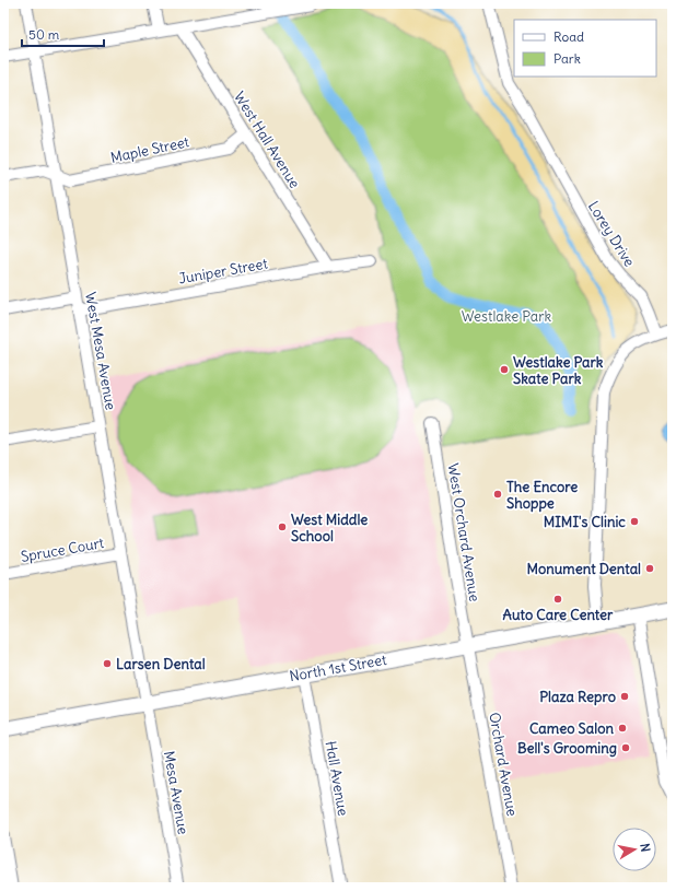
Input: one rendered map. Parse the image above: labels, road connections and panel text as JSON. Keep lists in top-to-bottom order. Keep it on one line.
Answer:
{"streets":{"main road":["North 1st Street"],"street":["West Hall Avenue","Maple Street","Lorey Drive","Juniper Street","West Mesa Avenue","West Orchard Avenue","Spruce Court","Orchard Avenue","Hall Avenue","Mesa Avenue"]},"crossings":[["West Hall Avenue","Maple Street"],["West Hall Avenue","Juniper Street"],["Maple Street","West Mesa Avenue"],["Juniper Street","West Mesa Avenue"],["West Mesa Avenue","Spruce Court"],["West Mesa Avenue","North 1st Street"],["West Mesa Avenue","Mesa Avenue"],["West Orchard Avenue","North 1st Street"],["West Orchard Avenue","Orchard Avenue"],["North 1st Street","Orchard Avenue"],["North 1st Street","Hall Avenue"],["North 1st Street","Mesa Avenue"]],"parks":["Westlake Park"],"places":["Westlake Park Skate Park","The Encore Shoppe","MIMI's Clinic","West Middle School","Monument Dental","Auto Care Center","Larsen Dental","Plaza Repro","Cameo Salon","Bell's Grooming"],"legend":["Road","Park"],"scale_bar":"50 m","north":"right"}
